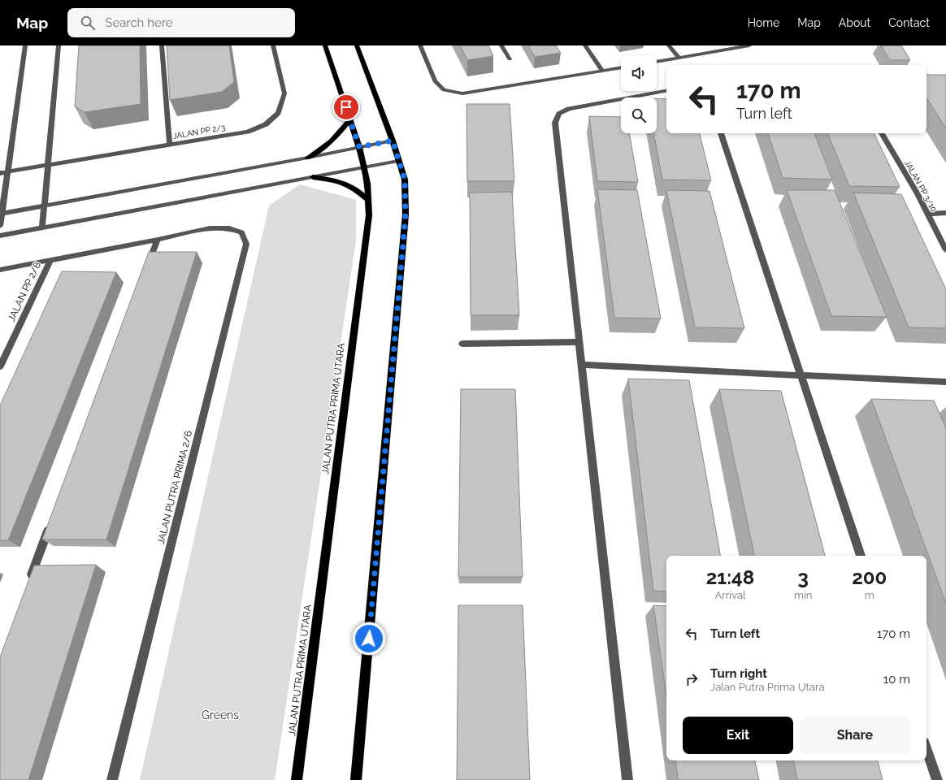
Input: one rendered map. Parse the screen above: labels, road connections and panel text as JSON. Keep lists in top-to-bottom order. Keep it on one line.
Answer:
{"streets":{"main road":["JALAN PUTRA PRIMA UTARA"],"street":["JALAN PP 2/3","JALAN PP 3/10","JALAN PP 2/8","JALAN PUTRA PRIMA 2/6"]},"crossings":[["JALAN PP 2/8","JALAN PUTRA PRIMA 2/6"]],"parks":["Greens"],"page":{"header":"Map","search":"Search here","nav":["Home","Map","About","Contact"],"turn":["170 m","Turn left"],"eta":["21:48","Arrival","3","min","200","m"],"list":[{"name":"Turn left","value":"170 m"},{"name":"Turn right","note":"Jalan Putra Prima Utara","value":"10 m"}],"buttons":["Exit","Share"]}}
